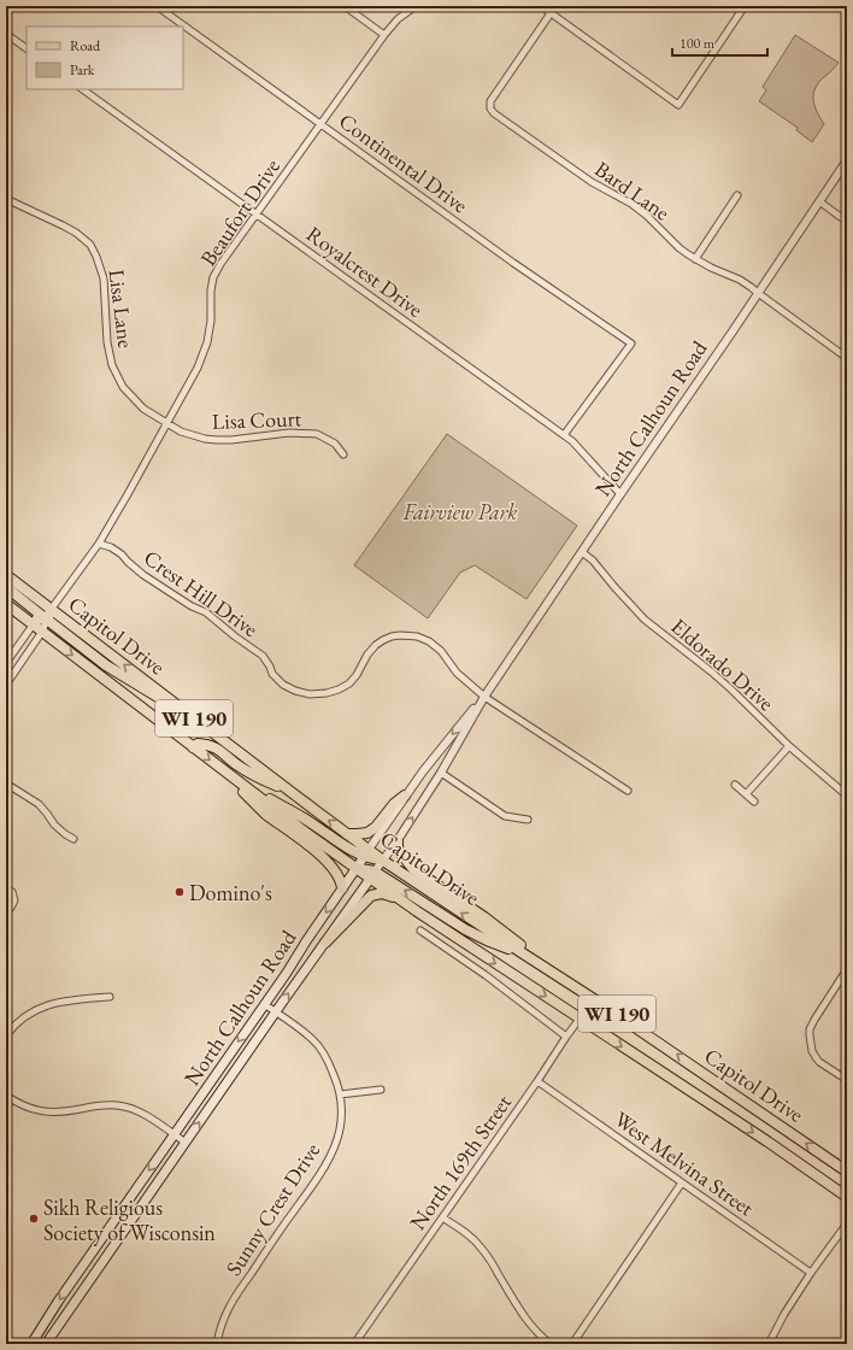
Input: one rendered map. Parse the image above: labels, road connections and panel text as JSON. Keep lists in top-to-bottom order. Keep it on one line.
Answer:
{"streets":{"main road":["North Calhoun Road","Capitol Drive","WI 190"],"street":["Continental Drive","Bard Lane","Beaufort Drive","Royalcrest Drive","Lisa Lane","Lisa Court","Crest Hill Drive","Eldorado Drive","North 169th Street","West Melvina Street","Sunny Crest Drive"]},"crossings":[["Continental Drive","Beaufort Drive"],["Continental Drive","Royalcrest Drive"],["Bard Lane","North Calhoun Road"],["Beaufort Drive","Royalcrest Drive"],["Beaufort Drive","Lisa Lane"],["Beaufort Drive","Lisa Court"],["Beaufort Drive","Crest Hill Drive"],["Beaufort Drive","Capitol Drive"],["Royalcrest Drive","North Calhoun Road"],["Lisa Lane","Lisa Court"],["North Calhoun Road","Crest Hill Drive"],["North Calhoun Road","Capitol Drive"],["North Calhoun Road","Eldorado Drive"],["North Calhoun Road","Sunny Crest Drive"],["Capitol Drive","North 169th Street"],["North 169th Street","West Melvina Street"]],"parks":["Fairview Park"],"places":["Domino's","Sikh Religious Society of Wisconsin"],"legend":["Road","Park"],"scale_bar":"100 m"}
